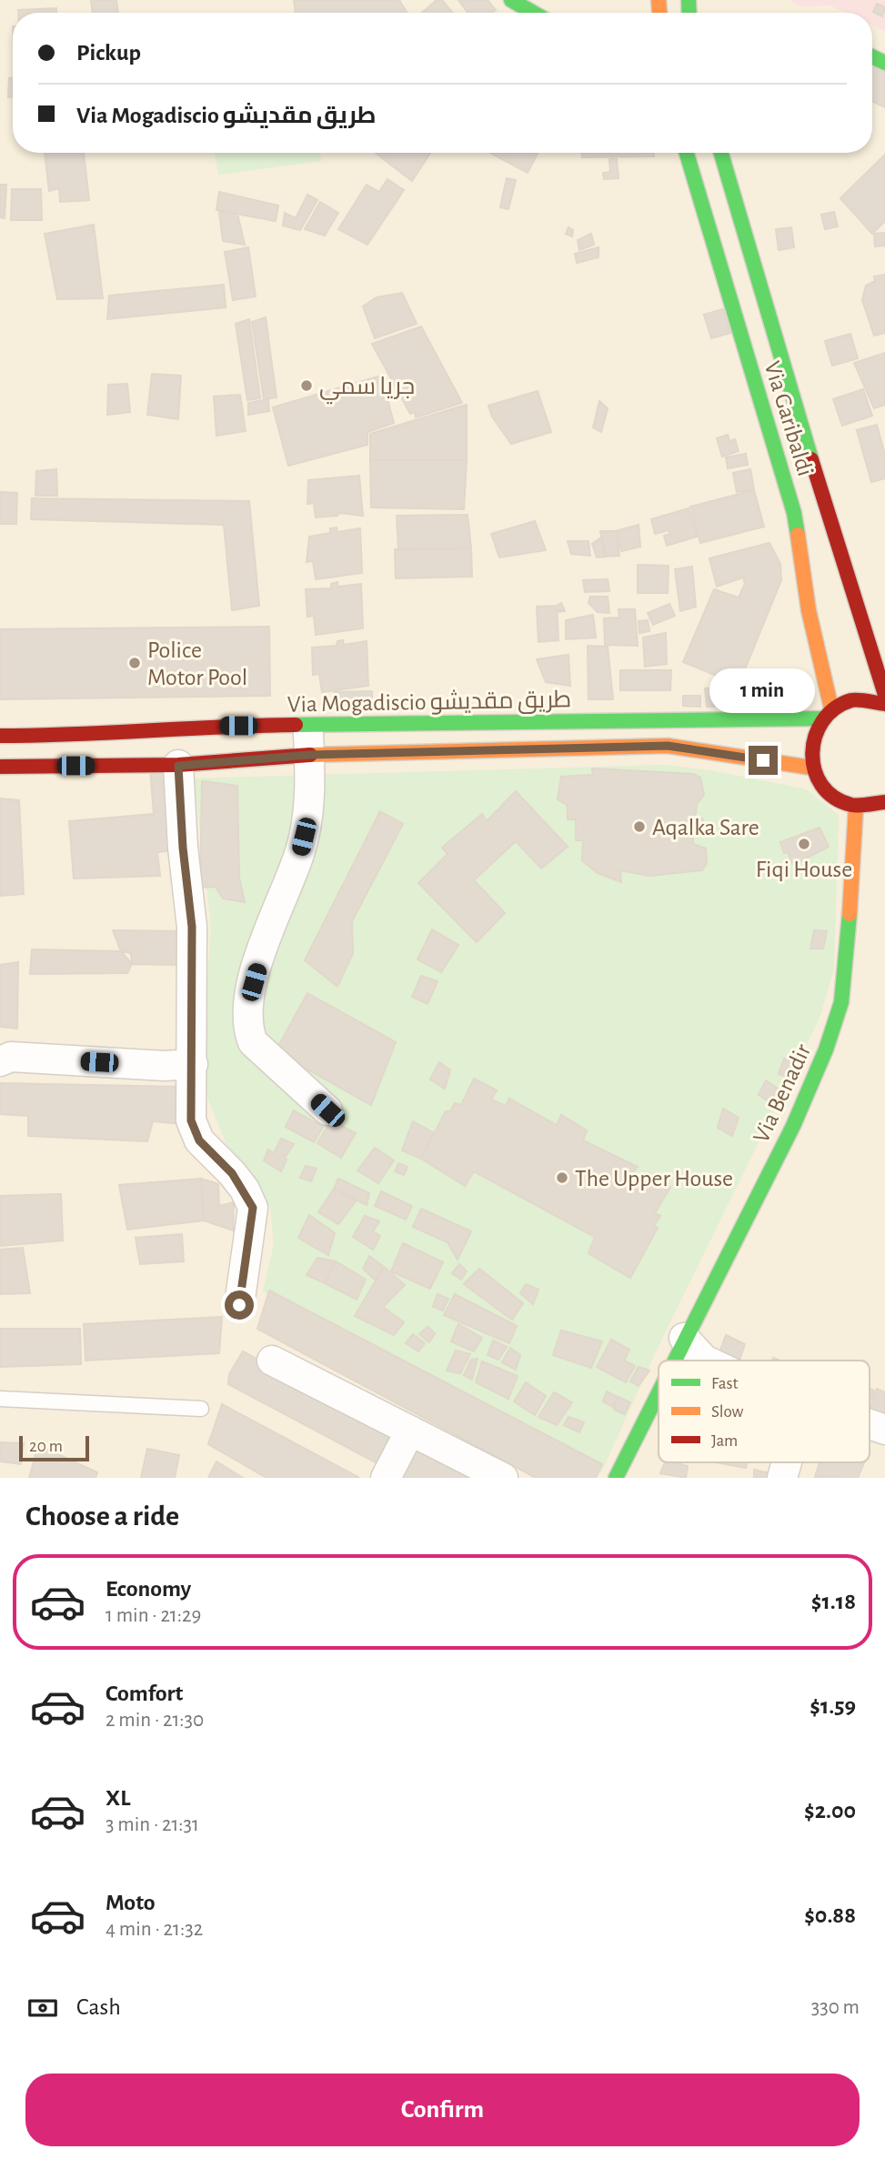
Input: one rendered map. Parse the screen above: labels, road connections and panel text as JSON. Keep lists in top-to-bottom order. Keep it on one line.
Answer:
{"streets":{"main road":["Via Garibaldi","Via Mogadiscio طريق مقديشو","Via Benadir"]},"crossings":[["Via Garibaldi","Via Mogadiscio طريق مقديشو"]],"places":["جريا سمي","Police Motor Pool","Aqalka Sare","Fiqi House","The Upper House"],"legend":["Fast","Slow","Jam"],"scale_bar":"20 m","page":{"banner":["Pickup","Via Mogadiscio طريق مقديشو"],"bubble":"1 min","scale":"20 m","heading":"Choose a ride","list":[{"name":"Economy","note":"1 min · 21:29","value":"$1.18"},{"name":"Comfort","note":"2 min · 21:30","value":"$1.59"},{"name":"XL","note":"3 min · 21:31","value":"$2.00"},{"name":"Moto","note":"4 min · 21:32","value":"$0.88"}],"pay":["Cash","330 m"],"buttons":"Confirm"}}
